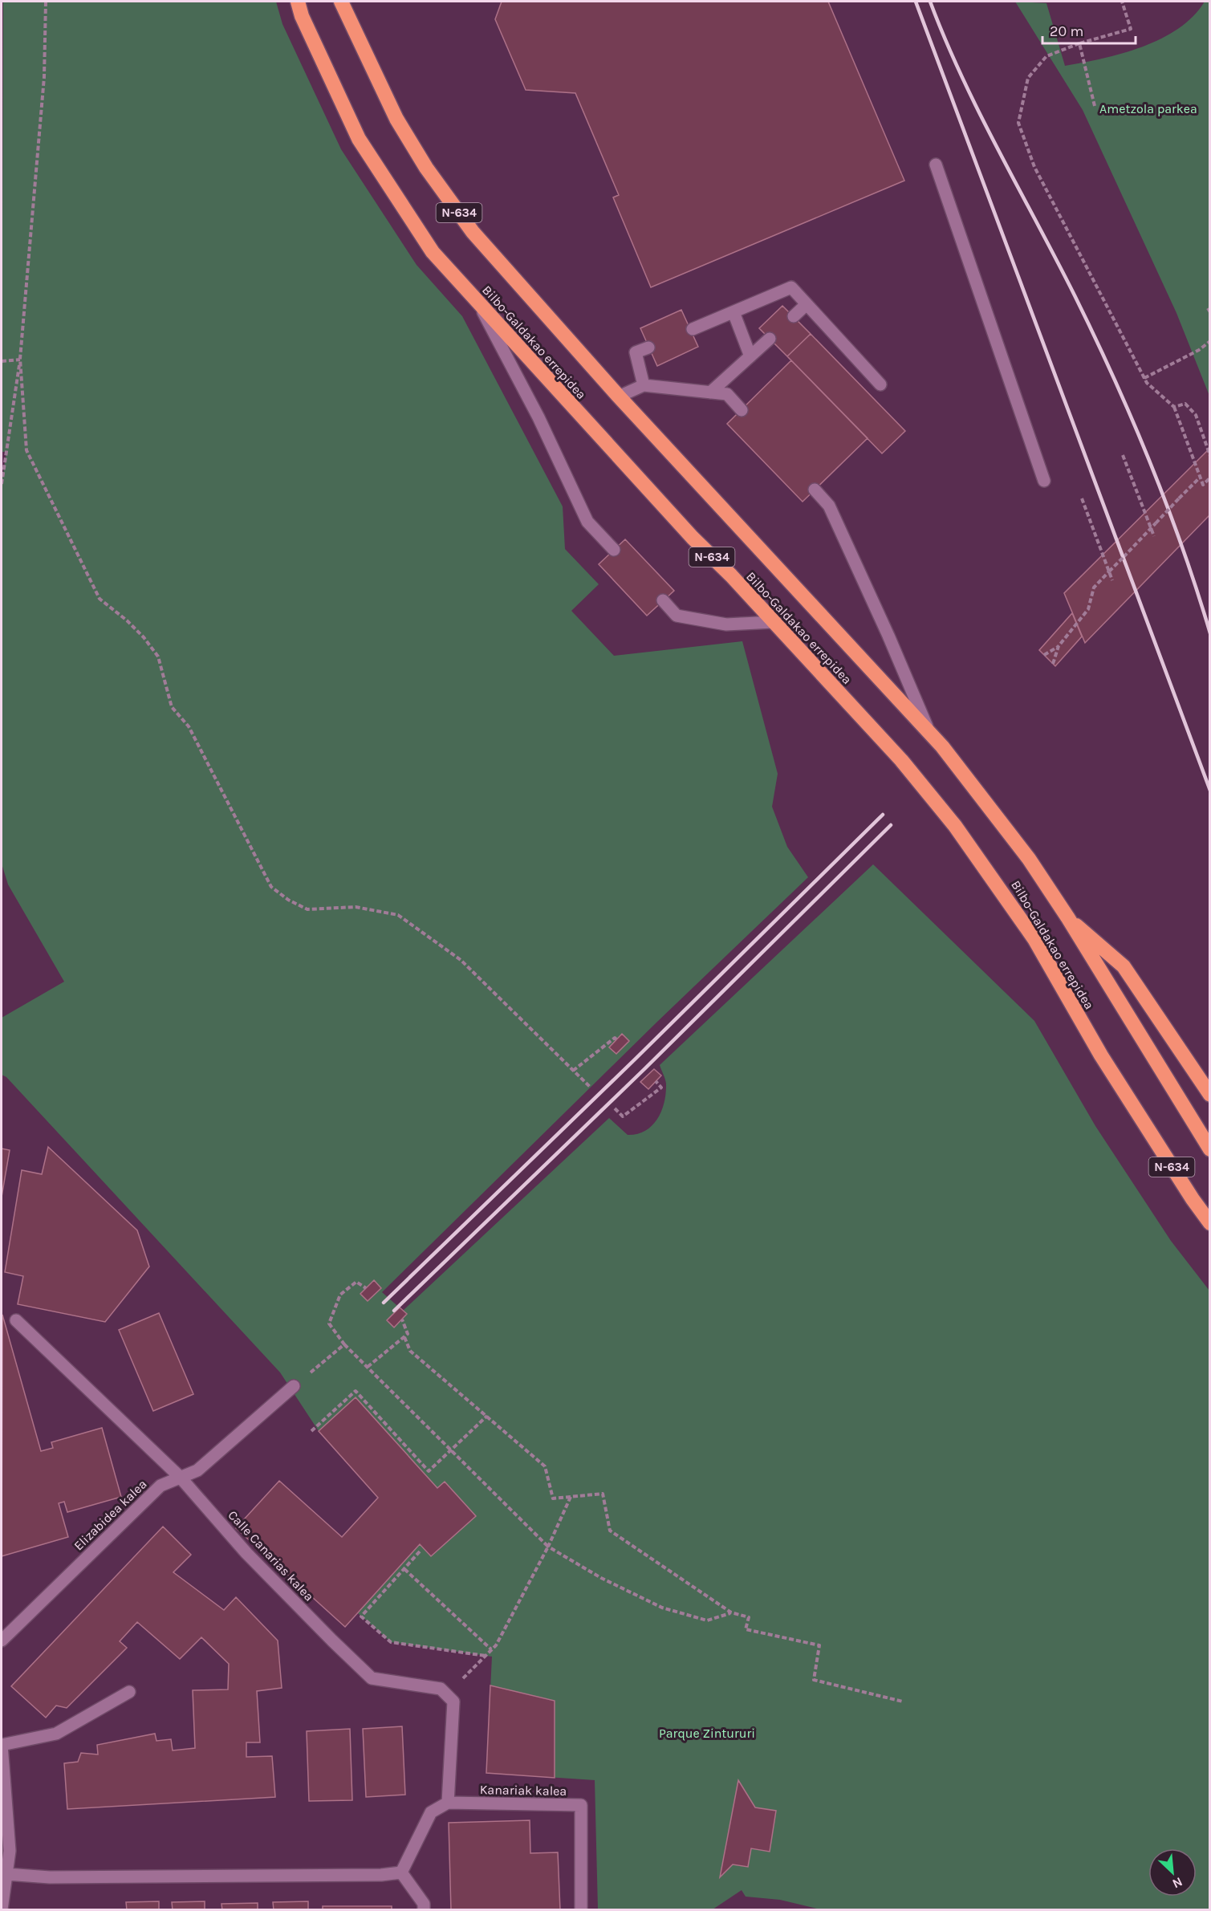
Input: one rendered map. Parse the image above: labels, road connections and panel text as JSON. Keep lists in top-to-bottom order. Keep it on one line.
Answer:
{"streets":{"highway":["N-634","Bilbo-Galdakao errepidea"],"street":["Elizabidea kalea","Calle Canarias kalea","Kanariak kalea"]},"crossings":[["Elizabidea kalea","Calle Canarias kalea"]],"parks":["Ametzola parkea","Parque Zintururi"],"scale_bar":"20 m","north":"bottom right"}
